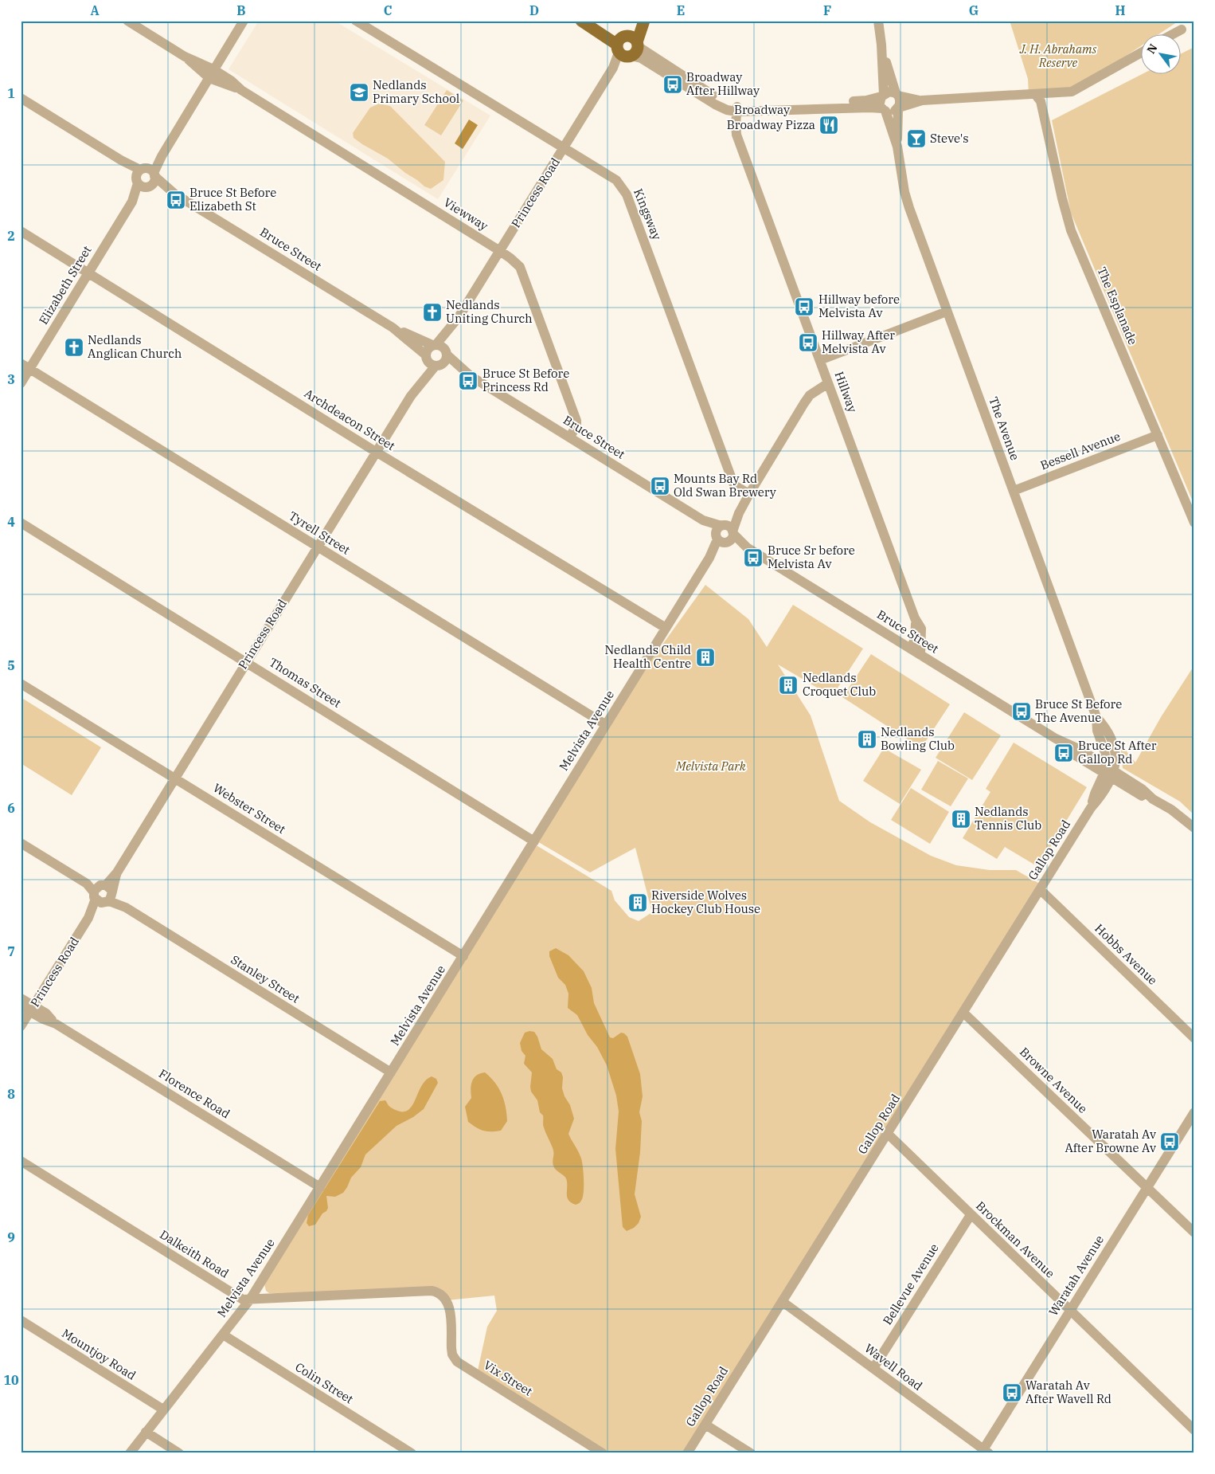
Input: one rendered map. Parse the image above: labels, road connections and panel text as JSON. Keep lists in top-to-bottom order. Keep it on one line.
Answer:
{"streets":{"main road":["Broadway","Princess Road"],"street":["Viewway","Kingsway","Bruce Street","Elizabeth Street","The Esplanade","Hillway","Archdeacon Street","The Avenue","Bessell Avenue","Tyrell Street","Thomas Street","Melvista Avenue","Webster Street","Gallop Road","Hobbs Avenue","Stanley Street","Browne Avenue","Florence Road","Brockman Avenue","Dalkeith Road","Waratah Avenue","Bellevue Avenue","Mountjoy Road","Wavell Road","Vix Street","Colin Street"]},"crossings":[["Broadway","Princess Road"],["Broadway","Hillway"],["Broadway","The Avenue"],["Princess Road","Viewway"],["Princess Road","Kingsway"],["Princess Road","Bruce Street"],["Princess Road","Archdeacon Street"],["Princess Road","Tyrell Street"],["Princess Road","Thomas Street"],["Princess Road","Webster Street"],["Princess Road","Stanley Street"],["Princess Road","Florence Road"],["Viewway","Bruce Street"],["Viewway","Elizabeth Street"],["Kingsway","Melvista Avenue"],["Bruce Street","Elizabeth Street"],["Bruce Street","Hillway"],["Bruce Street","The Avenue"],["Bruce Street","Melvista Avenue"],["Bruce Street","Gallop Road"],["Elizabeth Street","Archdeacon Street"],["Elizabeth Street","Tyrell Street"],["The Esplanade","Bessell Avenue"],["Hillway","Melvista Avenue"],["Archdeacon Street","Melvista Avenue"],["The Avenue","Bessell Avenue"],["The Avenue","Gallop Road"],["Tyrell Street","Melvista Avenue"],["Thomas Street","Melvista Avenue"],["Melvista Avenue","Webster Street"],["Melvista Avenue","Stanley Street"],["Melvista Avenue","Florence Road"],["Melvista Avenue","Dalkeith Road"],["Melvista Avenue","Mountjoy Road"],["Melvista Avenue","Colin Street"],["Gallop Road","Hobbs Avenue"],["Gallop Road","Browne Avenue"],["Gallop Road","Brockman Avenue"],["Gallop Road","Wavell Road"],["Browne Avenue","Waratah Avenue"],["Brockman Avenue","Waratah Avenue"],["Brockman Avenue","Bellevue Avenue"],["Dalkeith Road","Vix Street"],["Waratah Avenue","Wavell Road"],["Bellevue Avenue","Wavell Road"]],"parks":["J. H. Abrahams Reserve","Melvista Park"],"places":{"bus stop":["Broadway After Hillway","Bruce St Before Elizabeth St","Hillway before Melvista Av","Hillway After Melvista Av","Bruce St Before Princess Rd","Mounts Bay Rd Old Swan Brewery","Bruce Sr before Melvista Av","Bruce St Before The Avenue","Bruce St After Gallop Rd","Waratah Av After Browne Av","Waratah Av After Wavell Rd"],"school or university":["Nedlands Primary School"],"restaurant":["Broadway Pizza"],"bar":["Steve's"],"church":["Nedlands Uniting Church","Nedlands Anglican Church"],"building":["Nedlands Child Health Centre","Nedlands Croquet Club","Nedlands Bowling Club","Nedlands Tennis Club","Riverside Wolves Hockey Club House"]},"north":"top left","grid":{"columns":["A","B","C","D","E","F","G","H"],"rows":["1","2","3","4","5","6","7","8","9","10"]}}
